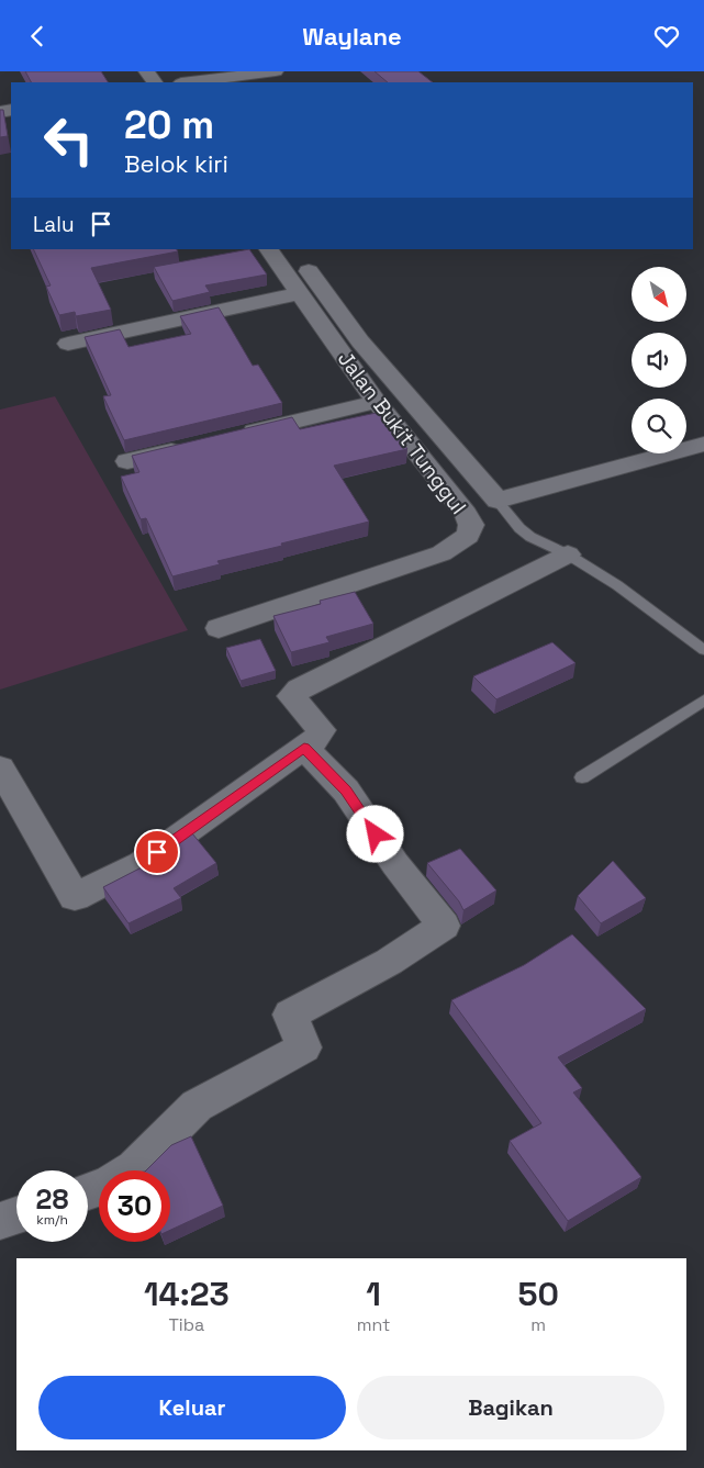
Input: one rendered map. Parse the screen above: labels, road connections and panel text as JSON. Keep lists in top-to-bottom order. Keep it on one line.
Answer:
{"streets":{"street":["Jalan Bukit Tunggul"]},"north":"bottom right","page":{"header":"Waylane","turn":["20 m","Belok kiri"],"then":"Lalu","speed":"28 km/h","limit":"30","eta":["14:23","Tiba","1","mnt","50","m"],"buttons":["Keluar","Bagikan"]}}
